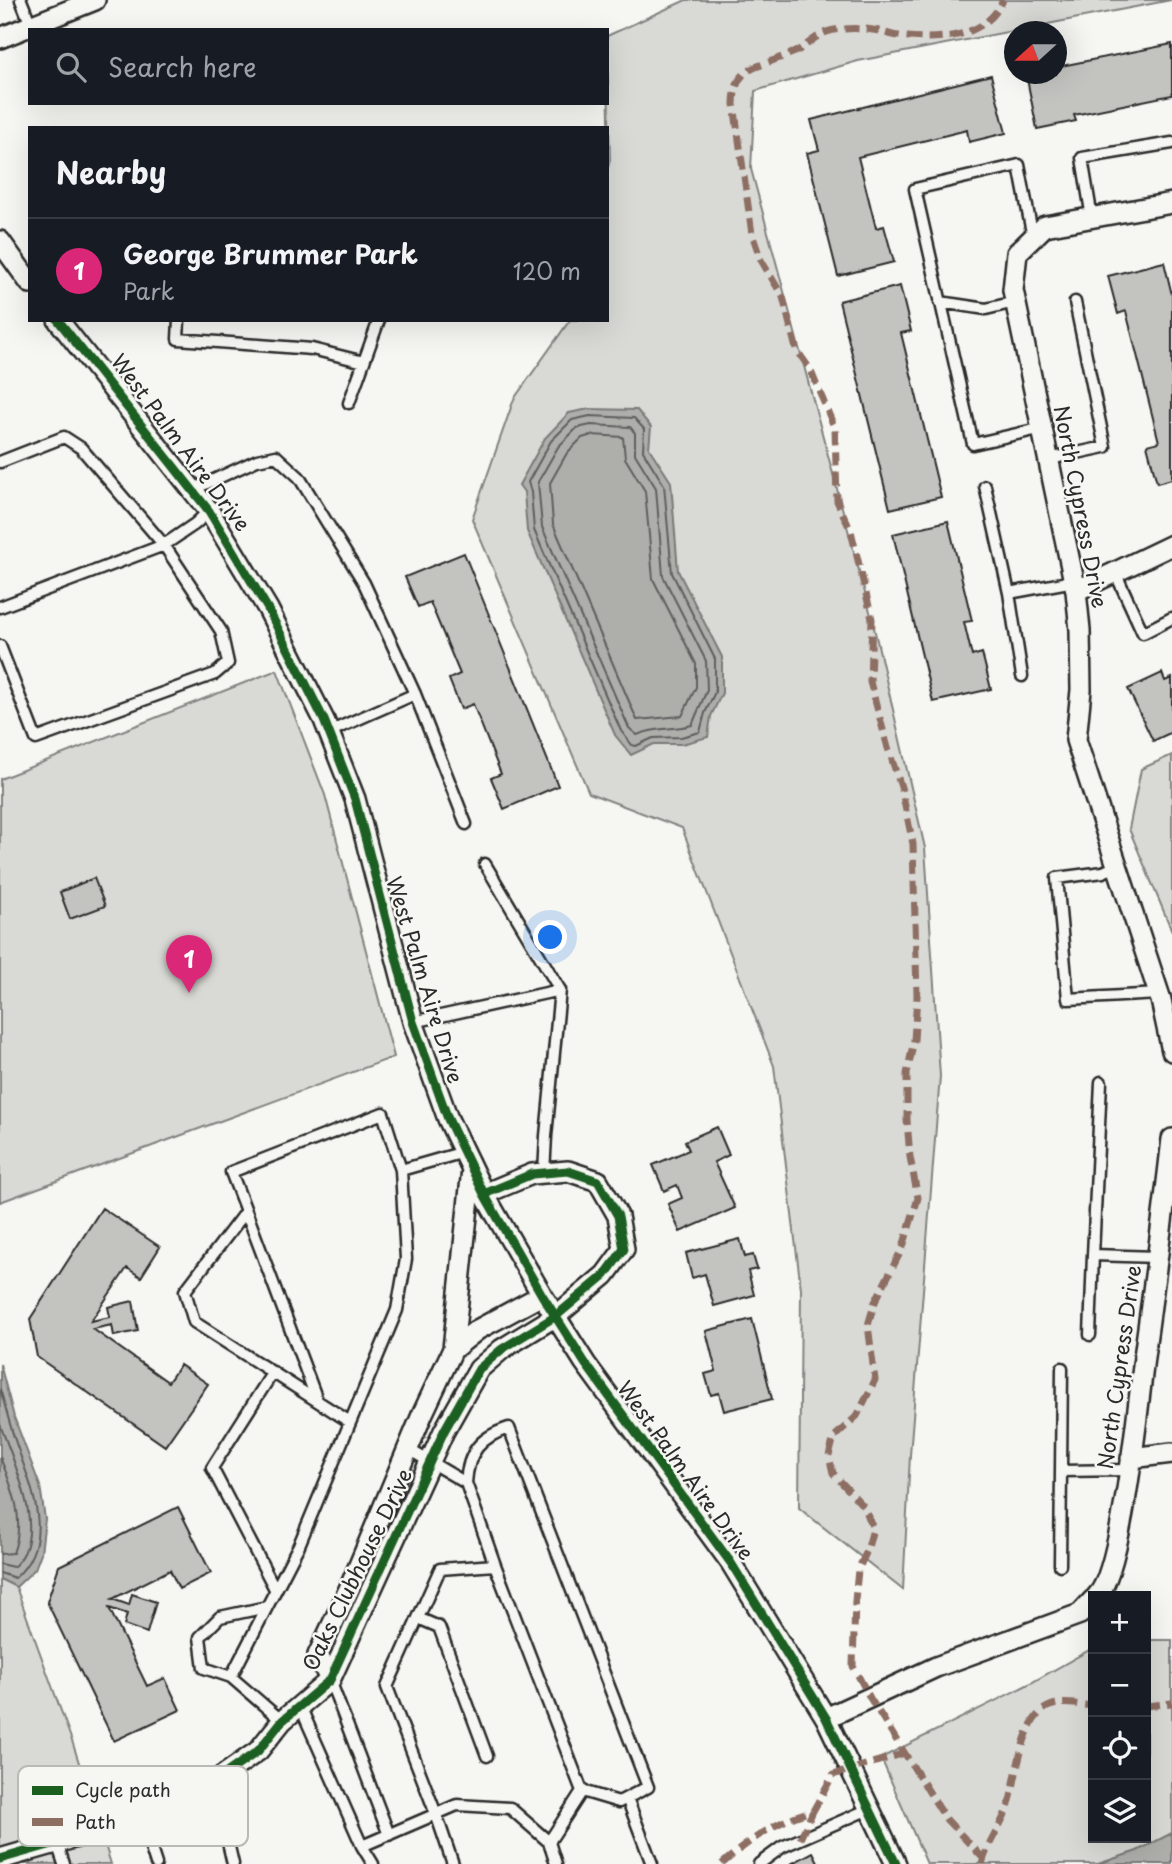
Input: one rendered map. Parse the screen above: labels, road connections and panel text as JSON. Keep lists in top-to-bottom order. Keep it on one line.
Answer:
{"streets":{"street":["West Palm Aire Drive","North Cypress Drive","Oaks Clubhouse Drive"]},"crossings":[["West Palm Aire Drive","Oaks Clubhouse Drive"]],"legend":["Cycle path","Path"],"north":"left","page":{"search":"Search here","heading":"Nearby","list":[{"mark":"1","name":"George Brummer Park","note":"Park","value":"120 m"}],"pins":"1","map_buttons":["+","−"]}}
